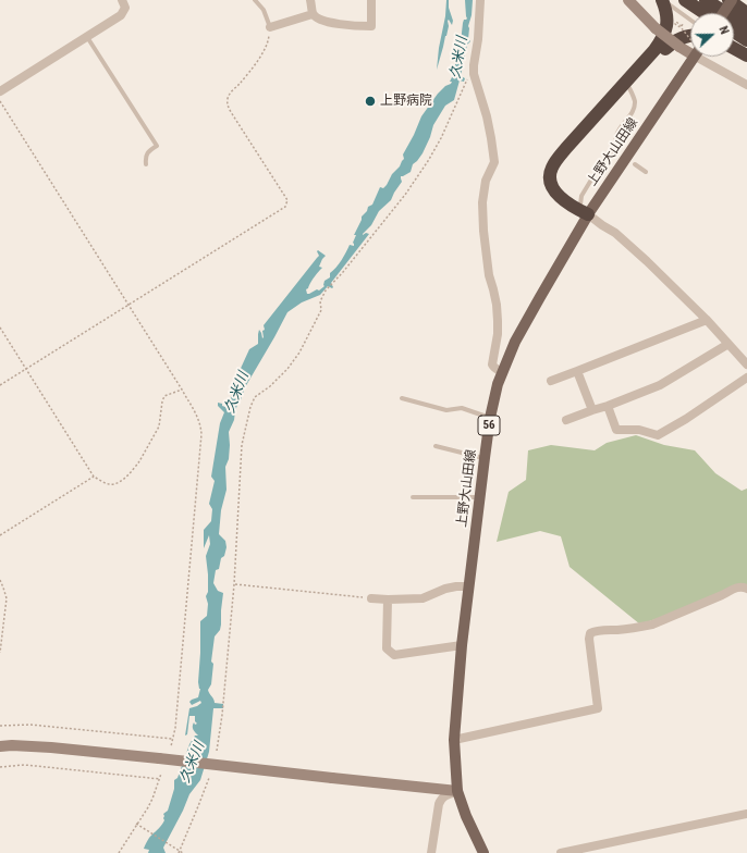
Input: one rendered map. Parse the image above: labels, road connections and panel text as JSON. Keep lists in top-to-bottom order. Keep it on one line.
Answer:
{"streets":{"main road":["上野大山田線","56"]},"water":["久米川"],"places":["上野病院"],"north":"right"}
